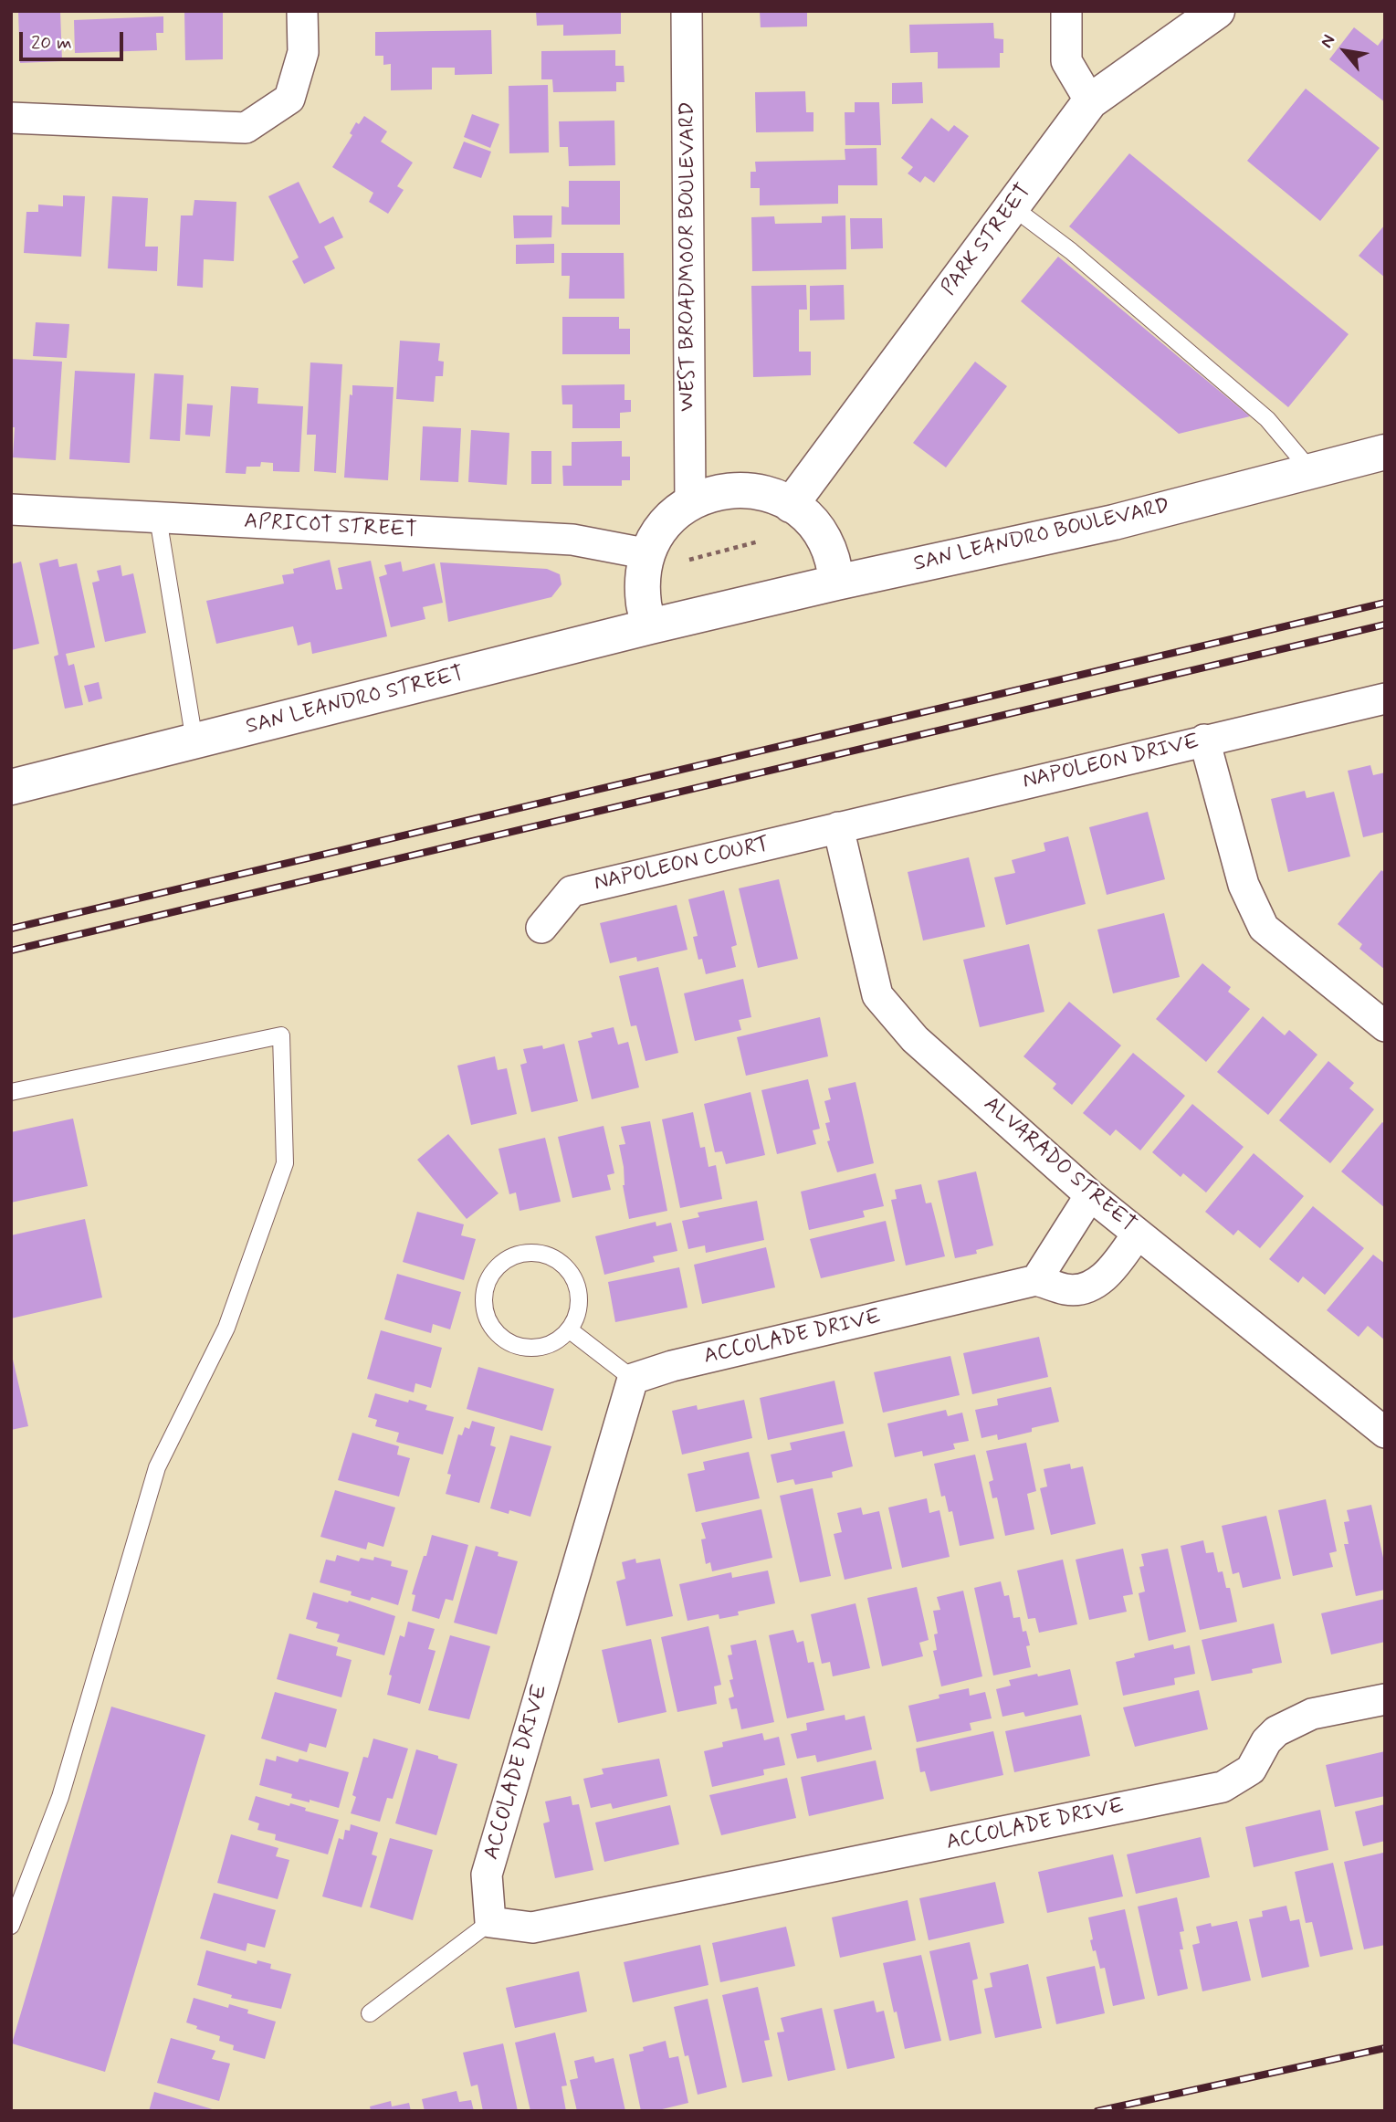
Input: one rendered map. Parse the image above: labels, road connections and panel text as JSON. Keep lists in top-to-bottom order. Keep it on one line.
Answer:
{"streets":{"main road":["PARK STREET","SAN LEANDRO BOULEVARD","SAN LEANDRO STREET"],"street":["WEST BROADMOOR BOULEVARD","APRICOT STREET","NAPOLEON DRIVE","NAPOLEON COURT","ALVARADO STREET","ACCOLADE DRIVE"]},"crossings":[["SAN LEANDRO BOULEVARD","SAN LEANDRO STREET"],["NAPOLEON DRIVE","NAPOLEON COURT"],["NAPOLEON DRIVE","ALVARADO STREET"],["NAPOLEON COURT","ALVARADO STREET"]],"scale_bar":"20 m","north":"top left"}
